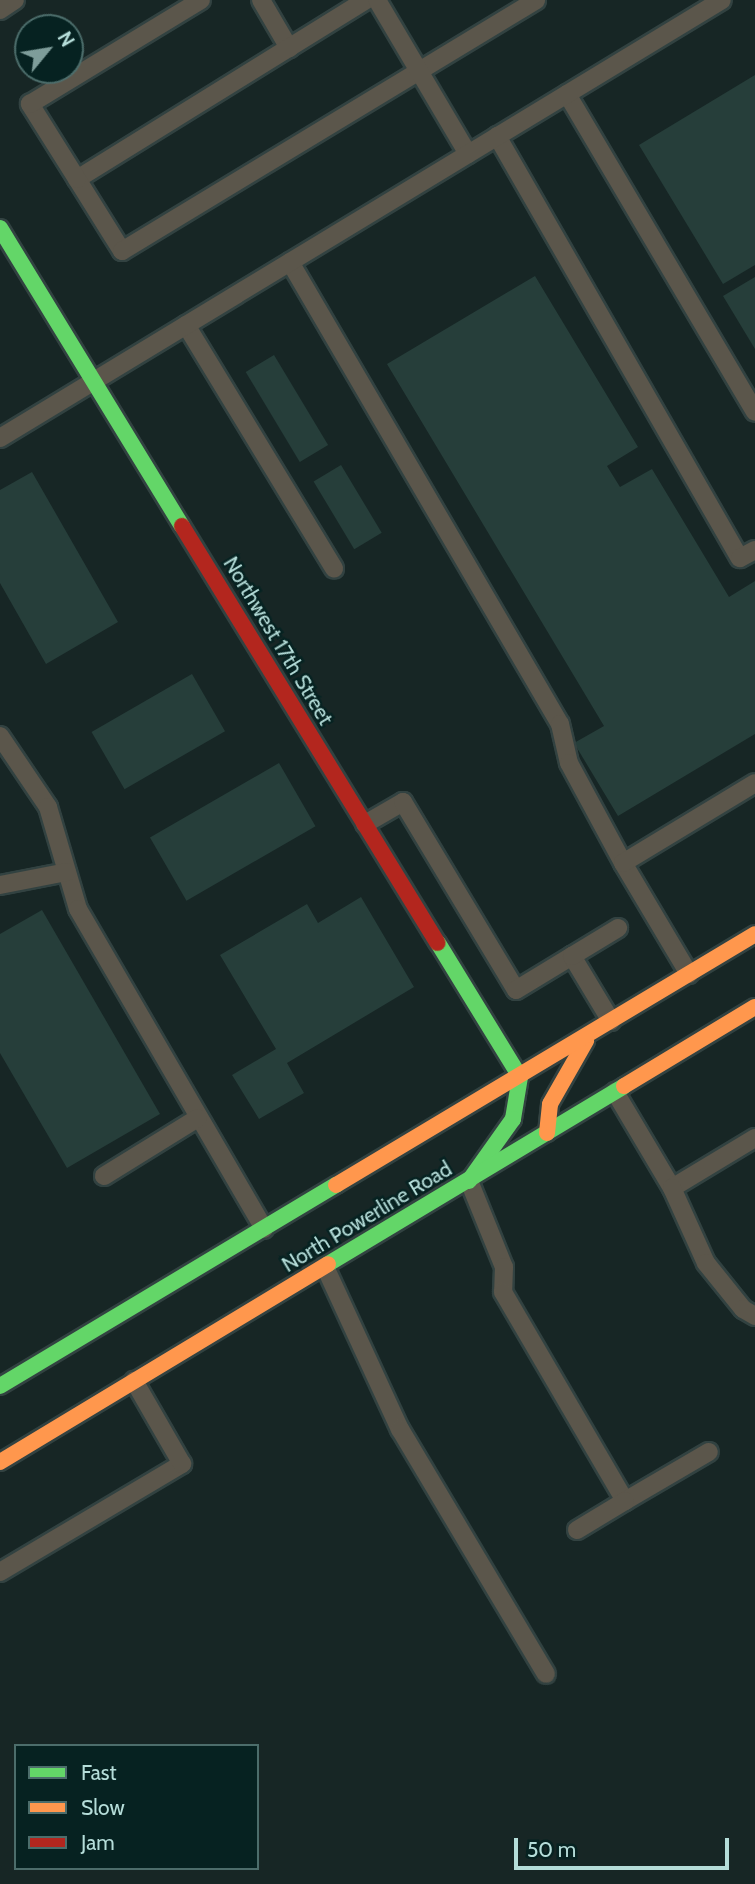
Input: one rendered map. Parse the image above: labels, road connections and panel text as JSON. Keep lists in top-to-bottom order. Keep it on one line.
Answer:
{"streets":{"main road":["Northwest 17th Street","North Powerline Road"]},"crossings":[["Northwest 17th Street","North Powerline Road"]],"legend":["Fast","Slow","Jam"],"scale_bar":"50 m","north":"top right"}
